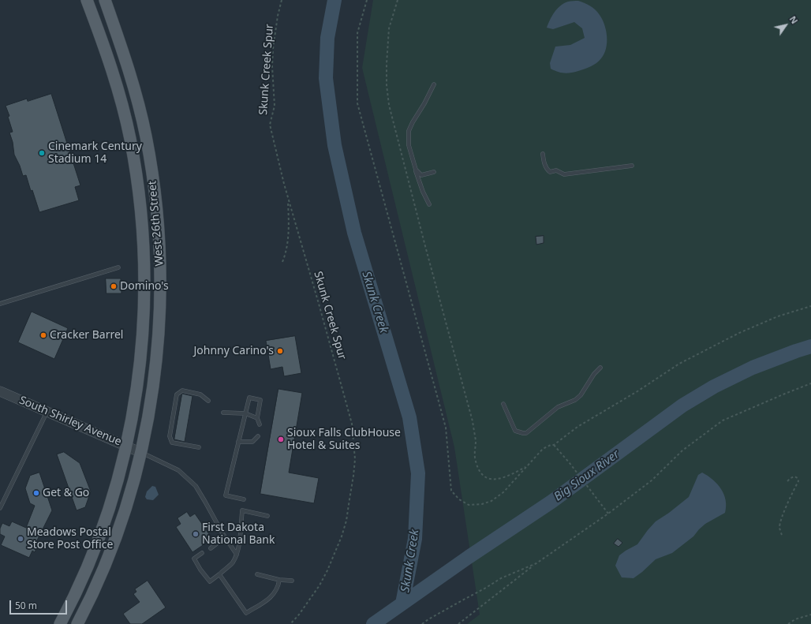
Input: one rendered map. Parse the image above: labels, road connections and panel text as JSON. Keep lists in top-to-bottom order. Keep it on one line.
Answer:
{"streets":{"main road":["West 26th Street"],"street":["South Shirley Avenue"],"path":["Skunk Creek Spur"]},"crossings":[["West 26th Street","South Shirley Avenue"]],"water":["Skunk Creek","Big Sioux River"],"places":["Cinemark Century Stadium 14","Domino's","Cracker Barrel","Johnny Carino's","Sioux Falls ClubHouse Hotel & Suites","Get & Go","First Dakota National Bank","Meadows Postal Store Post Office"],"scale_bar":"50 m","north":"top right"}
